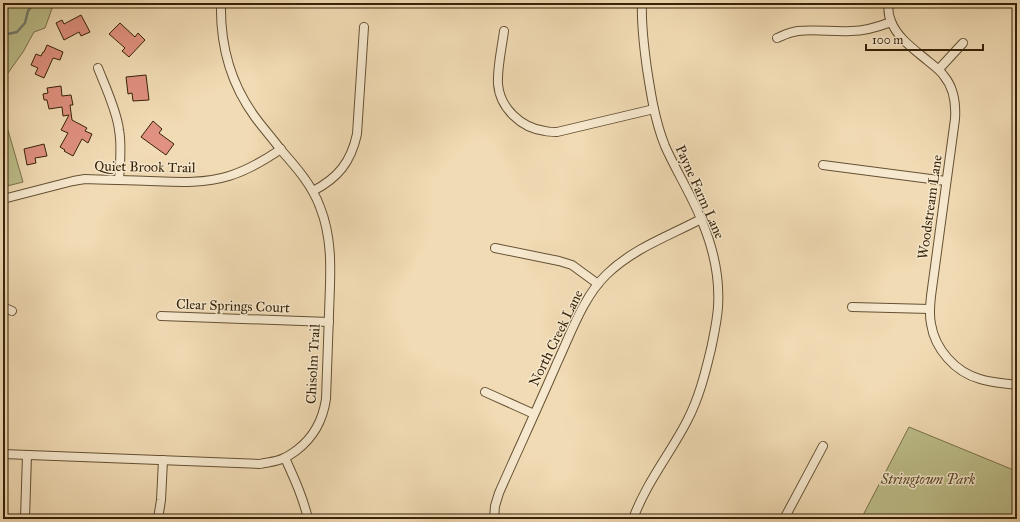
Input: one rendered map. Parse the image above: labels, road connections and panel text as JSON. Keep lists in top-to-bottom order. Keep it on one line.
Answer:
{"streets":{"street":["Quiet Brook Trail","Payne Farm Lane","Woodstream Lane","Clear Springs Court","North Creek Lane","Chisolm Trail"]},"crossings":[["Quiet Brook Trail","Chisolm Trail"],["Payne Farm Lane","North Creek Lane"],["Clear Springs Court","Chisolm Trail"]],"parks":["Stringtown Park"],"scale_bar":"100 m"}
